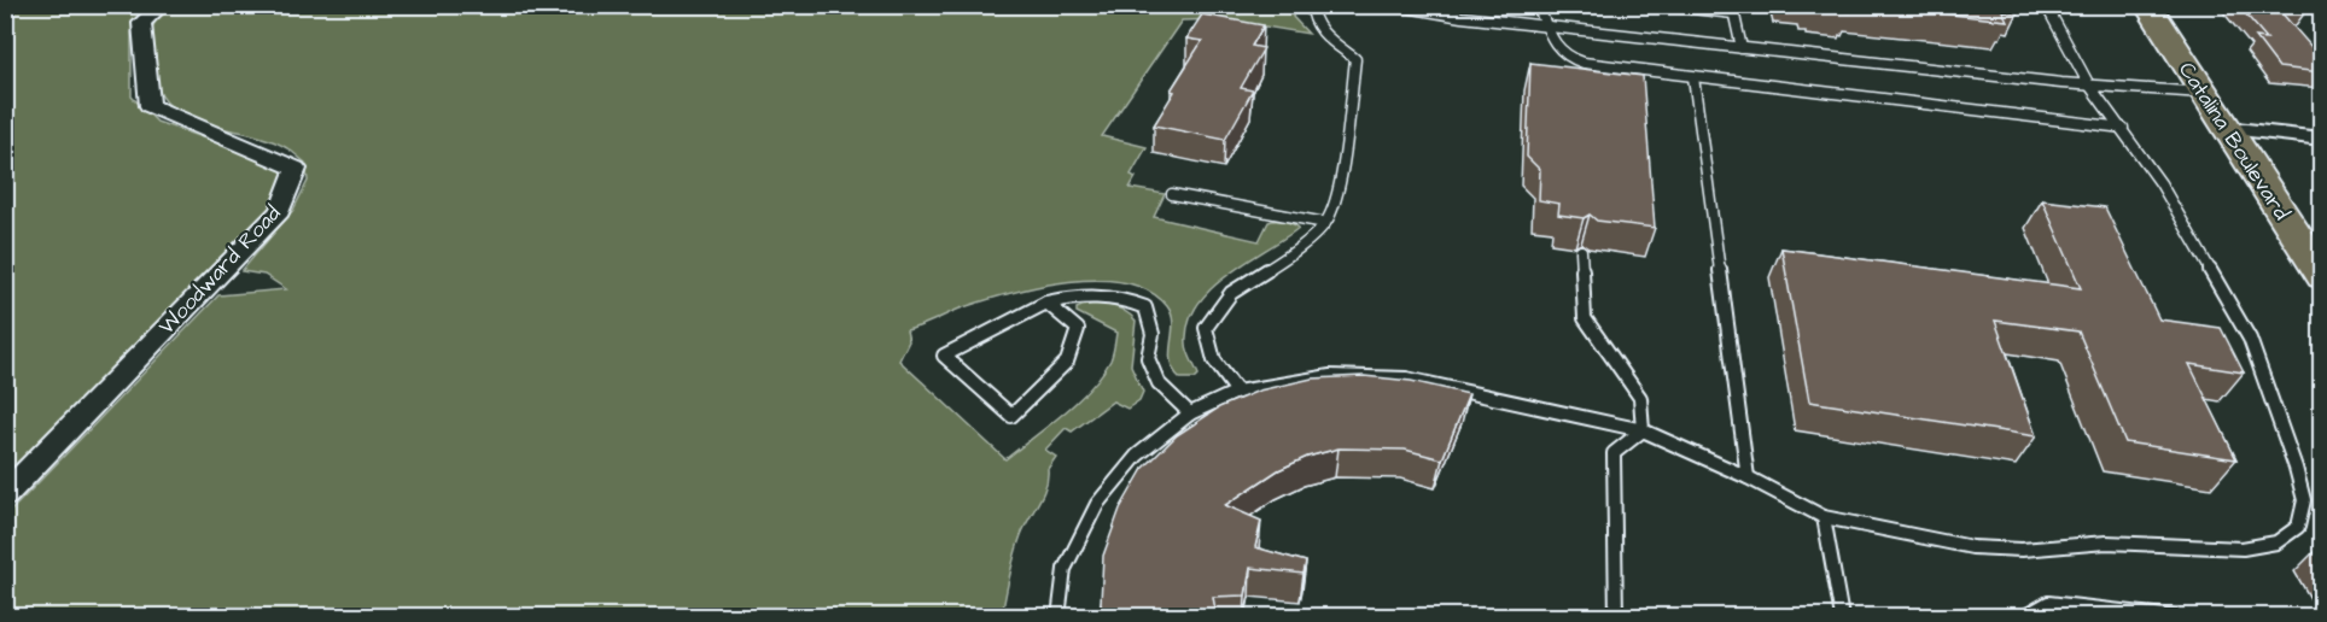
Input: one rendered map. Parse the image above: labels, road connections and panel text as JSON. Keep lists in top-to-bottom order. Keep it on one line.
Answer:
{"streets":{"main road":["Catalina Boulevard"],"street":["Woodward Road"]}}
